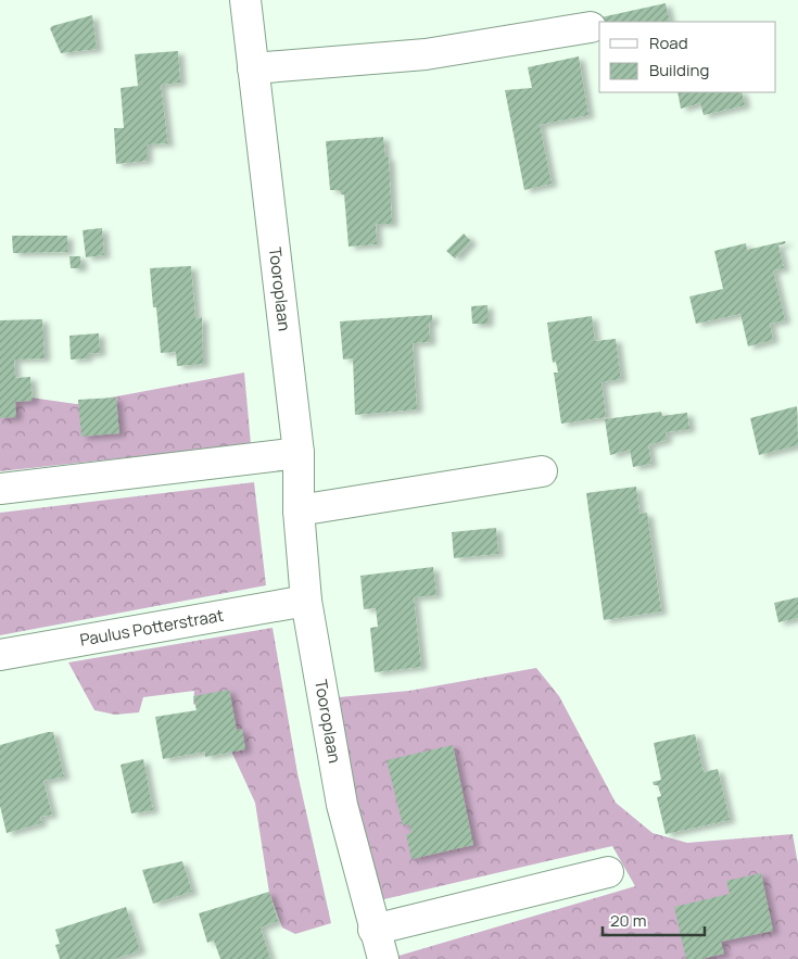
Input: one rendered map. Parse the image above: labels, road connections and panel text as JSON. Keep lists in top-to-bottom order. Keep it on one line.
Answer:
{"streets":{"street":["Tooroplaan","Paulus Potterstraat"]},"crossings":[["Tooroplaan","Paulus Potterstraat"]],"legend":["Road","Building"],"scale_bar":"20 m"}
